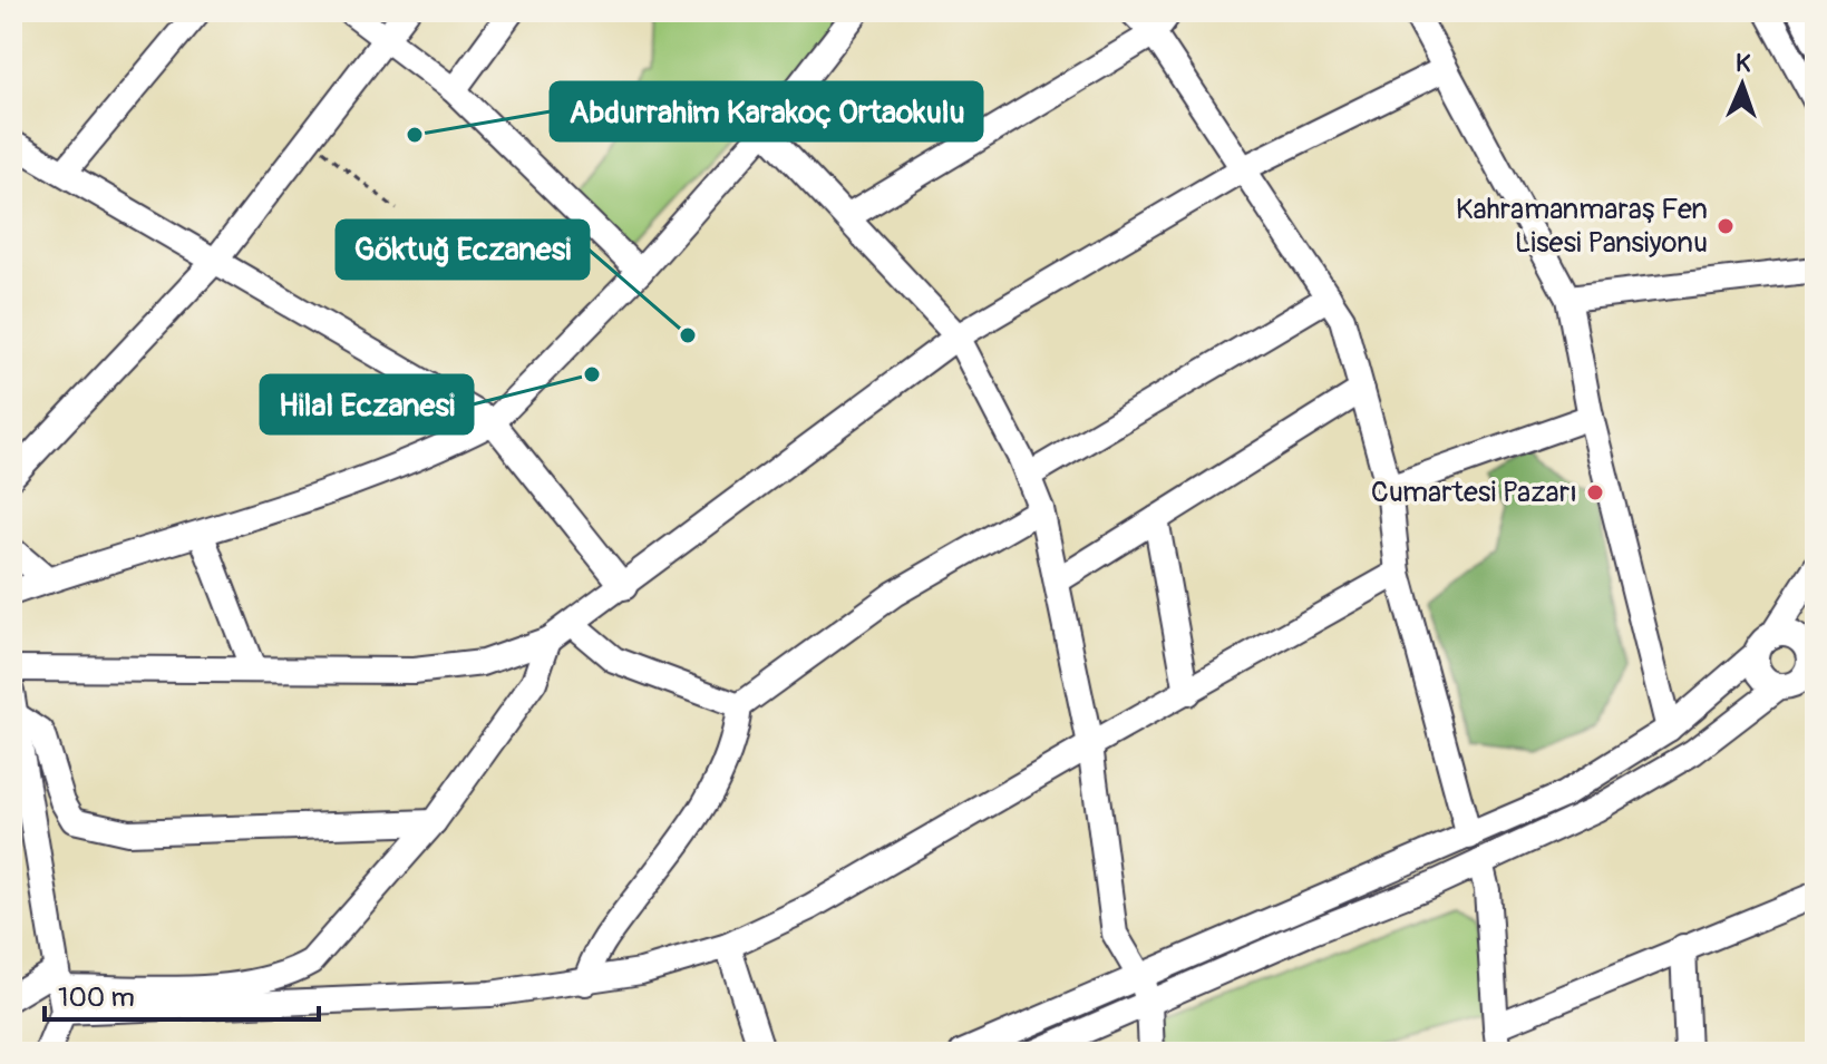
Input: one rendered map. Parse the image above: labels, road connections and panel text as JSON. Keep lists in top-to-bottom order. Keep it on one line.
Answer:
{"places":["Abdurrahim Karakoç Ortaokulu","Kahramanmaraş Fen Lisesi Pansiyonu","Göktuğ Eczanesi","Hilal Eczanesi","Cumartesi Pazarı"],"scale_bar":"100 m","north":"top"}
